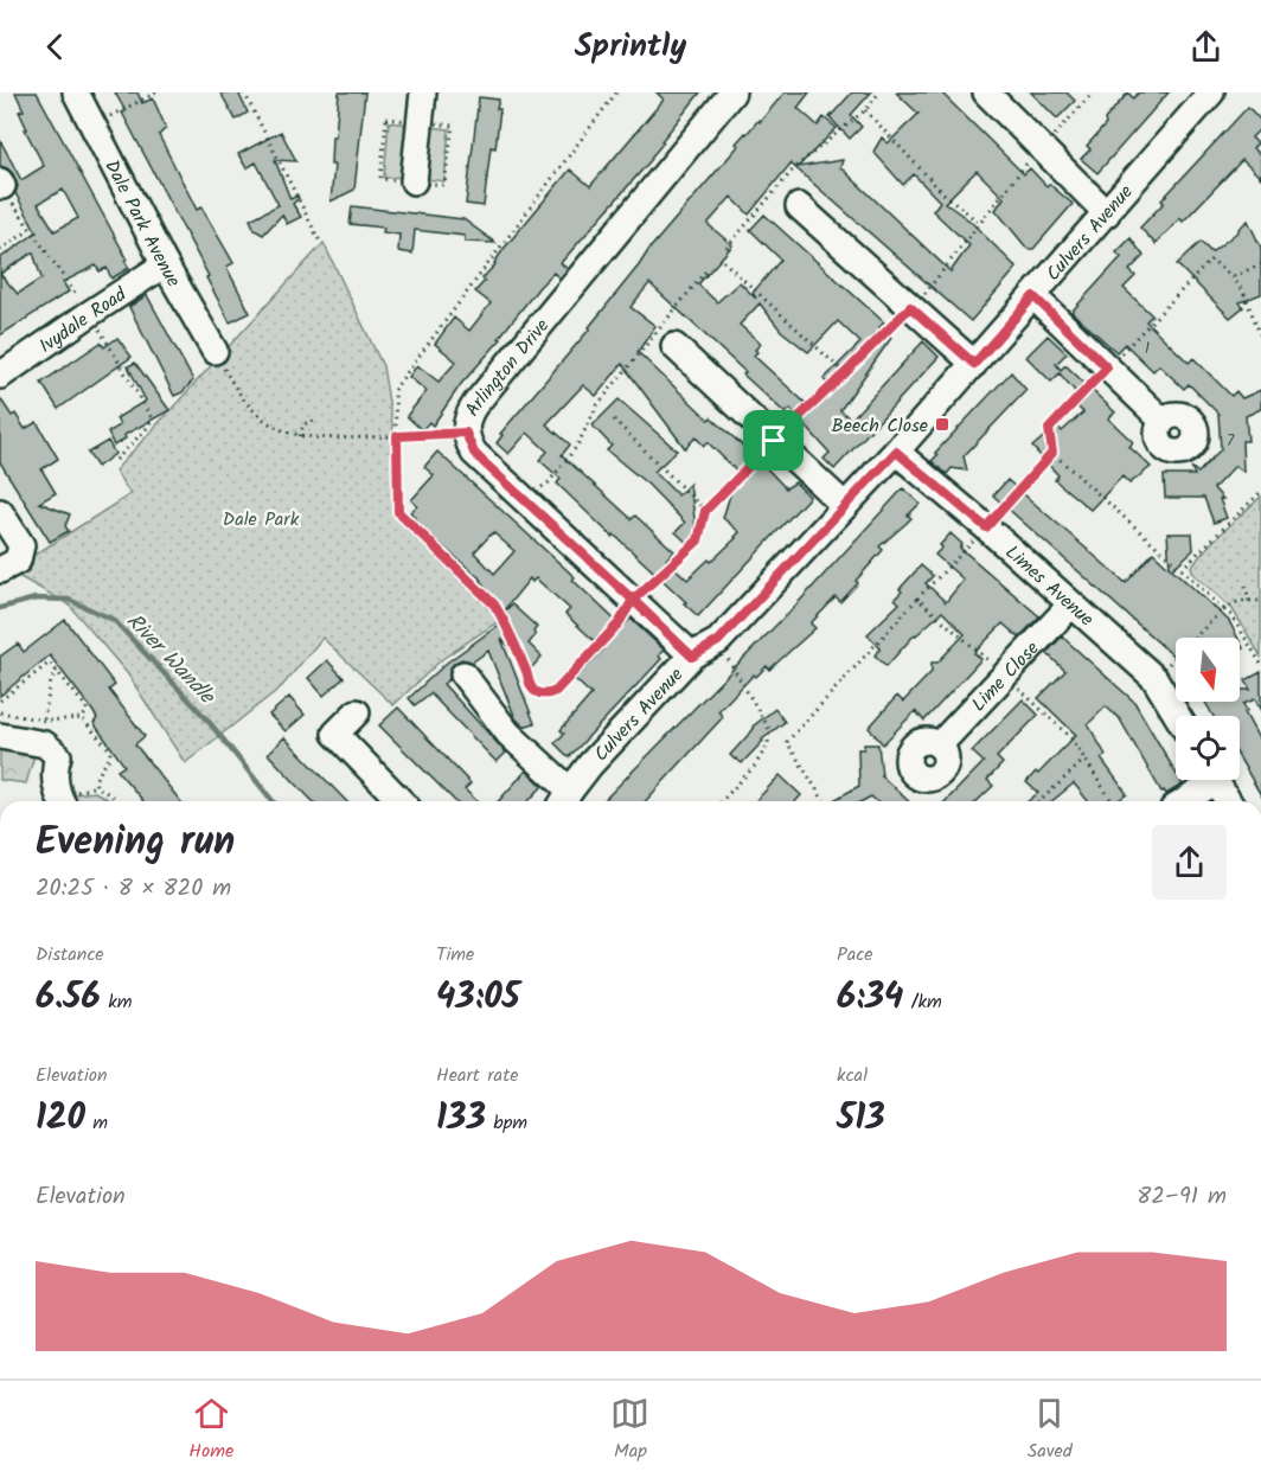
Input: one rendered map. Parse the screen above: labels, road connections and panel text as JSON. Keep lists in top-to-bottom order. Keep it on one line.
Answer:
{"streets":{"street":["Dale Park Avenue","Culvers Avenue","Ivydale Road","Arlington Drive","Limes Avenue","Lime Close"]},"crossings":[["Dale Park Avenue","Ivydale Road"],["Culvers Avenue","Arlington Drive"],["Culvers Avenue","Limes Avenue"],["Limes Avenue","Lime Close"]],"water":["River Wandle"],"parks":["Dale Park"],"places":{"transit":["Beech Close"]},"house_numbers":["1","7"],"north":"bottom","page":{"header":"Sprintly","heading":["Evening run","20:25 · 8 × 820 m"],"stats":[["Distance","6.56 km"],["Time","43:05"],["Pace","6:34 /km"],["Elevation","120 m"],["Heart rate","133 bpm"],["kcal","513"]],"chart":["Elevation","82–91 m"],"tabs":["Home","Map","Saved"]}}
